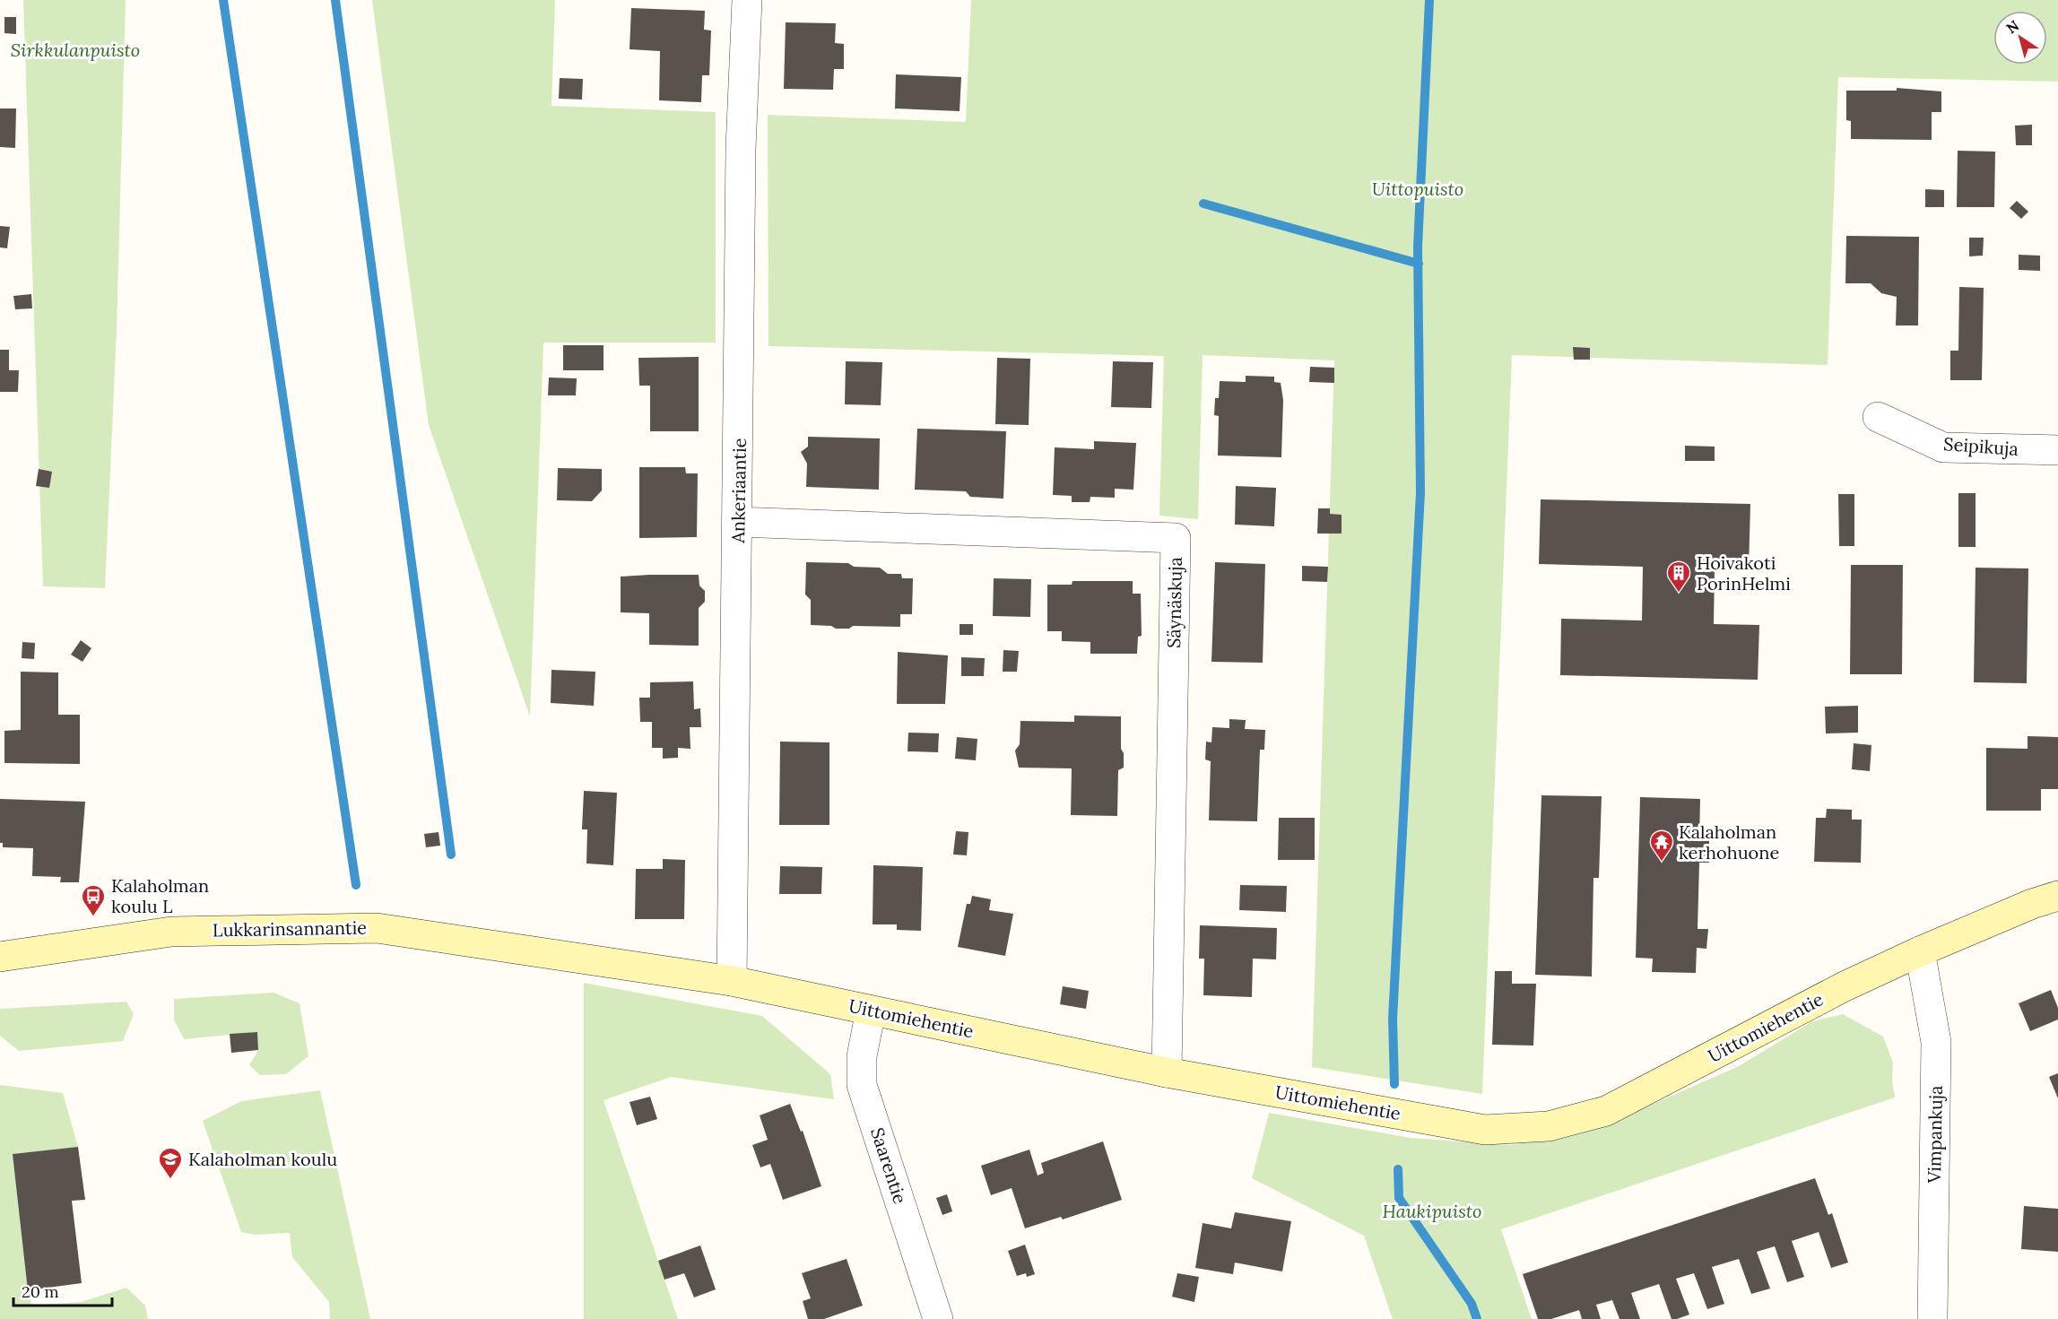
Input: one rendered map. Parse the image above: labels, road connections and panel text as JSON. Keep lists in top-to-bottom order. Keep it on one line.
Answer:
{"streets":{"street":["Seipikuja","Ankeriaantie","Säynäskuja","Lukkarinsannantie","Uittomiehentie","Vimpankuja","Saarentie"]},"crossings":[["Ankeriaantie","Säynäskuja"],["Ankeriaantie","Uittomiehentie"],["Säynäskuja","Uittomiehentie"],["Lukkarinsannantie","Uittomiehentie"],["Uittomiehentie","Vimpankuja"],["Uittomiehentie","Saarentie"]],"parks":["Sirkkulanpuisto","Uittopuisto","Haukipuisto"],"places":{"building":["Hoivakoti PorinHelmi"],"temple":["Kalaholman kerhohuone"],"bus stop":["Kalaholman koulu L"],"school or university":["Kalaholman koulu"]},"scale_bar":"20 m","north":"top left"}
